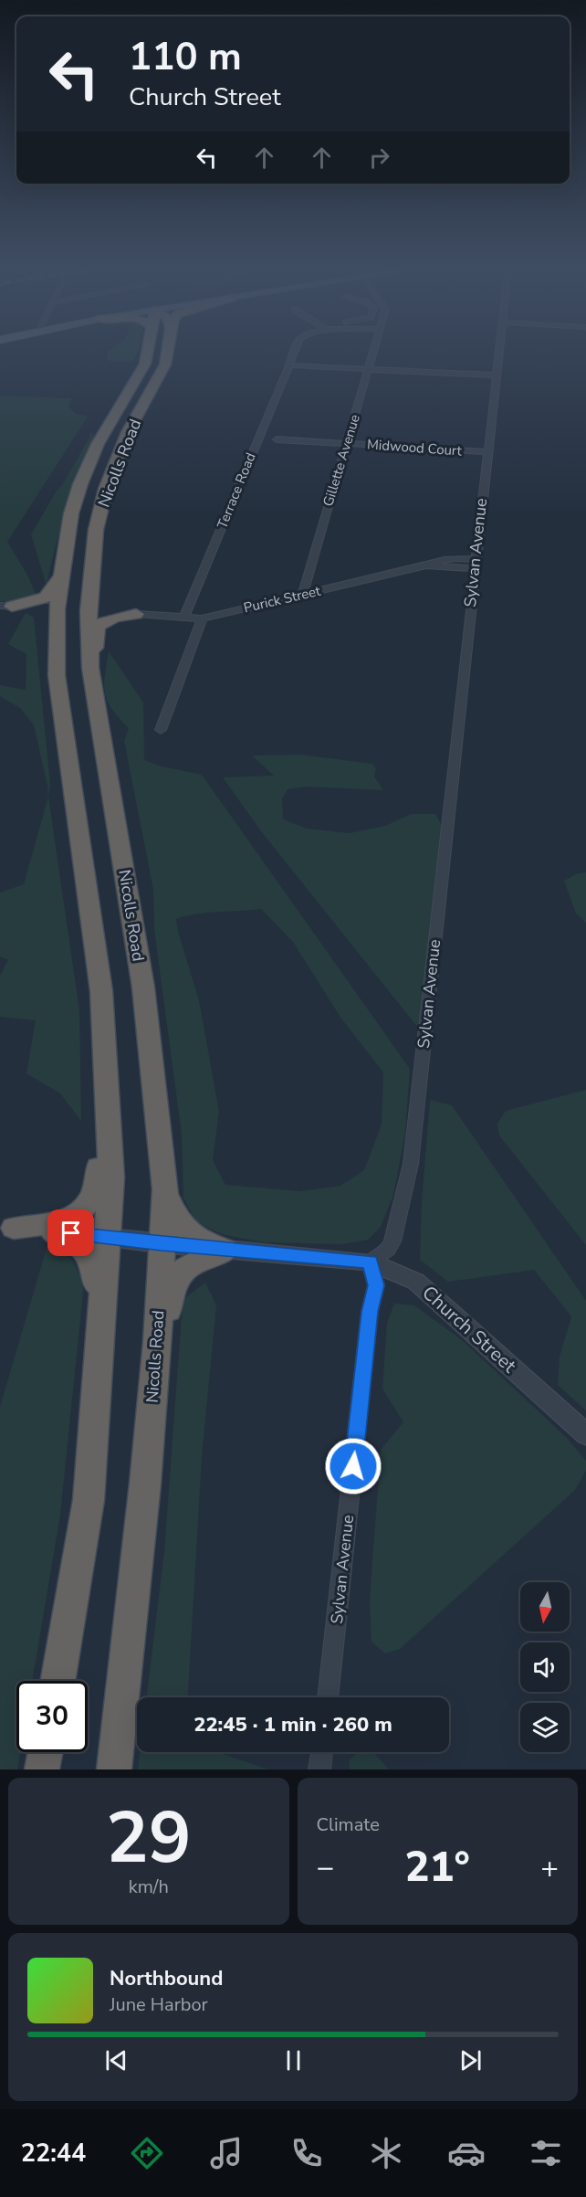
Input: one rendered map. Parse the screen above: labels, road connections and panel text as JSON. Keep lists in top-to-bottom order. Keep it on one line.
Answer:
{"streets":{"highway":["Nicolls Road"],"street":["Midwood Court","Gillette Avenue","Terrace Road","Sylvan Avenue","Purick Street","Church Street"]},"crossings":[["Midwood Court","Gillette Avenue"],["Midwood Court","Sylvan Avenue"],["Gillette Avenue","Purick Street"],["Nicolls Road","Church Street"],["Terrace Road","Purick Street"],["Sylvan Avenue","Purick Street"],["Sylvan Avenue","Church Street"]],"north":"bottom","page":{"turn":["110 m","Church Street"],"limit":"30","trip":"22:45 · 1 min · 260 m","tile":[["29","km/h"],"Climate"],"heat":["−","21°","+"],"song":["Northbound","June Harbor"],"tabs":"22:44"}}
